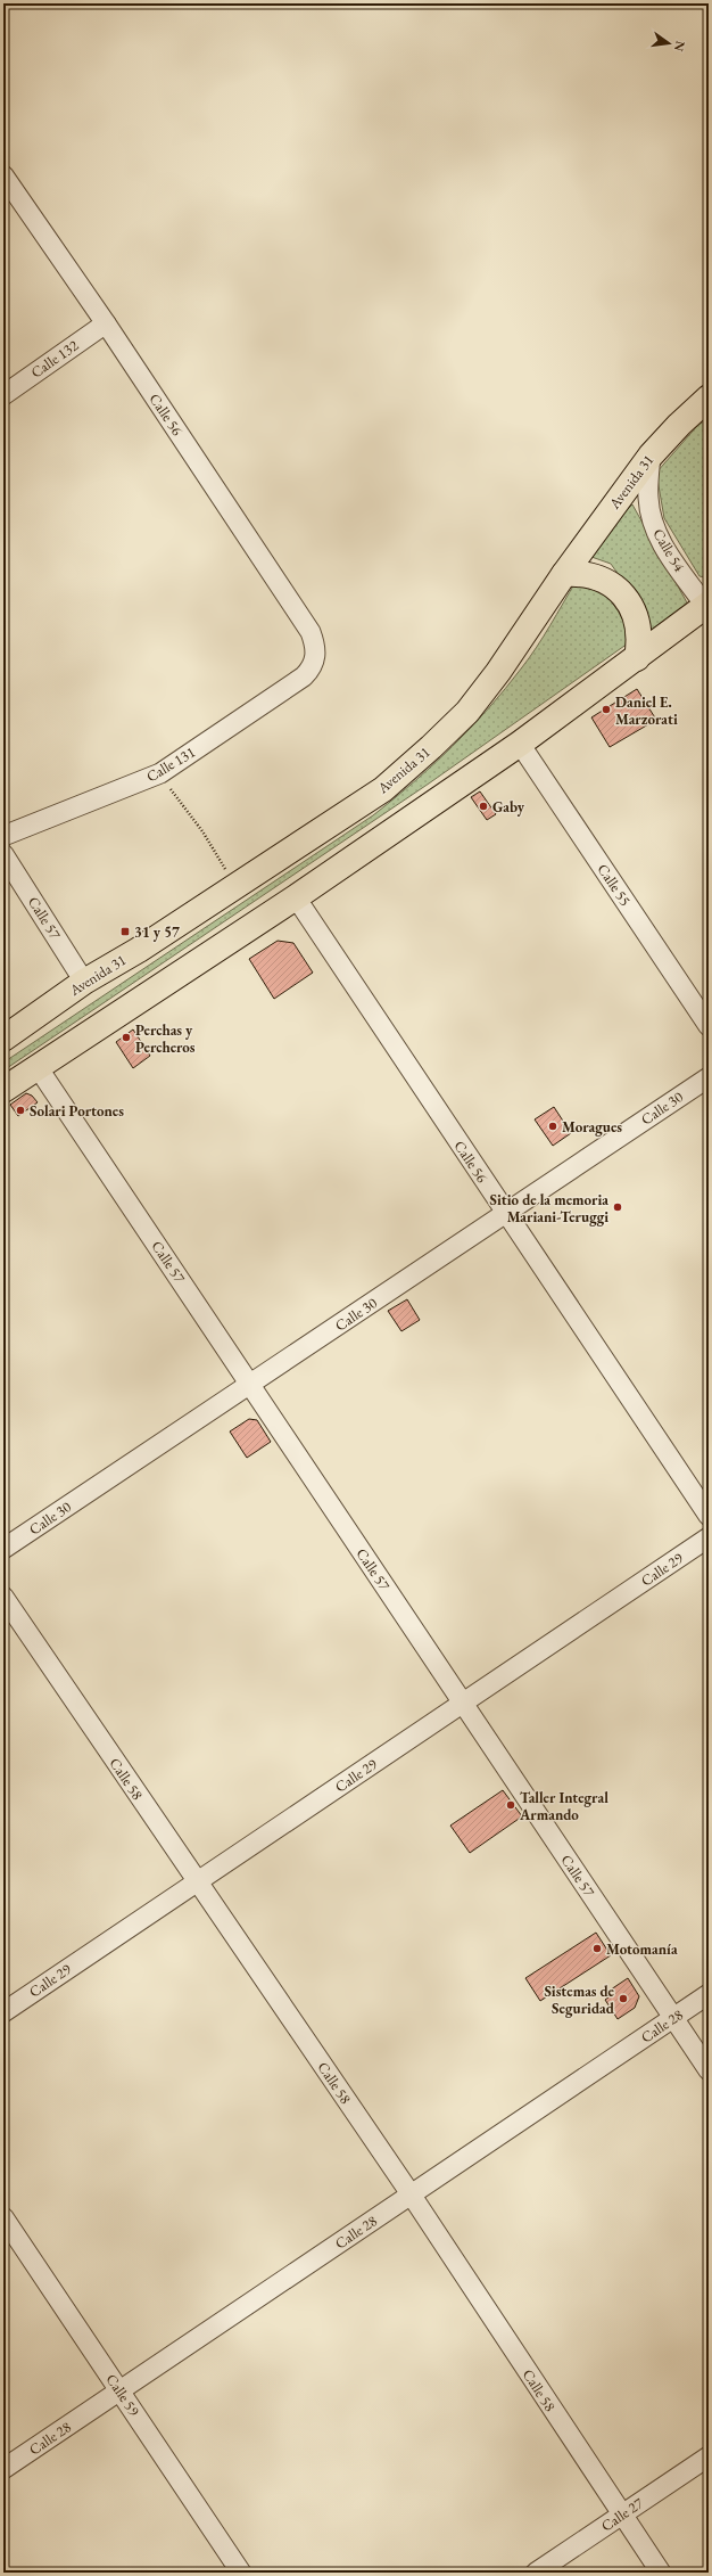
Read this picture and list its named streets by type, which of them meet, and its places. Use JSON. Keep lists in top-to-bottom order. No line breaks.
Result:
{"streets":{"highway":["Avenida 31"],"street":["Calle 132","Calle 56","Calle 54","Calle 131","Calle 55","Calle 57","Calle 30","Calle 29","Calle 58","Calle 28","Calle 59","Calle 27"]},"crossings":[["Calle 132","Calle 56"],["Calle 56","Calle 131"],["Calle 56","Calle 30"],["Avenida 31","Calle 54"],["Avenida 31","Calle 57"],["Calle 57","Calle 30"],["Calle 57","Calle 29"],["Calle 57","Calle 28"],["Calle 29","Calle 58"],["Calle 58","Calle 28"],["Calle 58","Calle 27"],["Calle 28","Calle 59"]],"places":{"other":["Daniel E. Marzorati","Gaby","Perchas y Percheros","Solari Portones","Moragues","Sitio de la memoria Mariani-Teruggi","Taller Integral Armando","Motomanía","Sistemas de Seguridad"],"transit":["31 y 57"]},"north":"right"}
